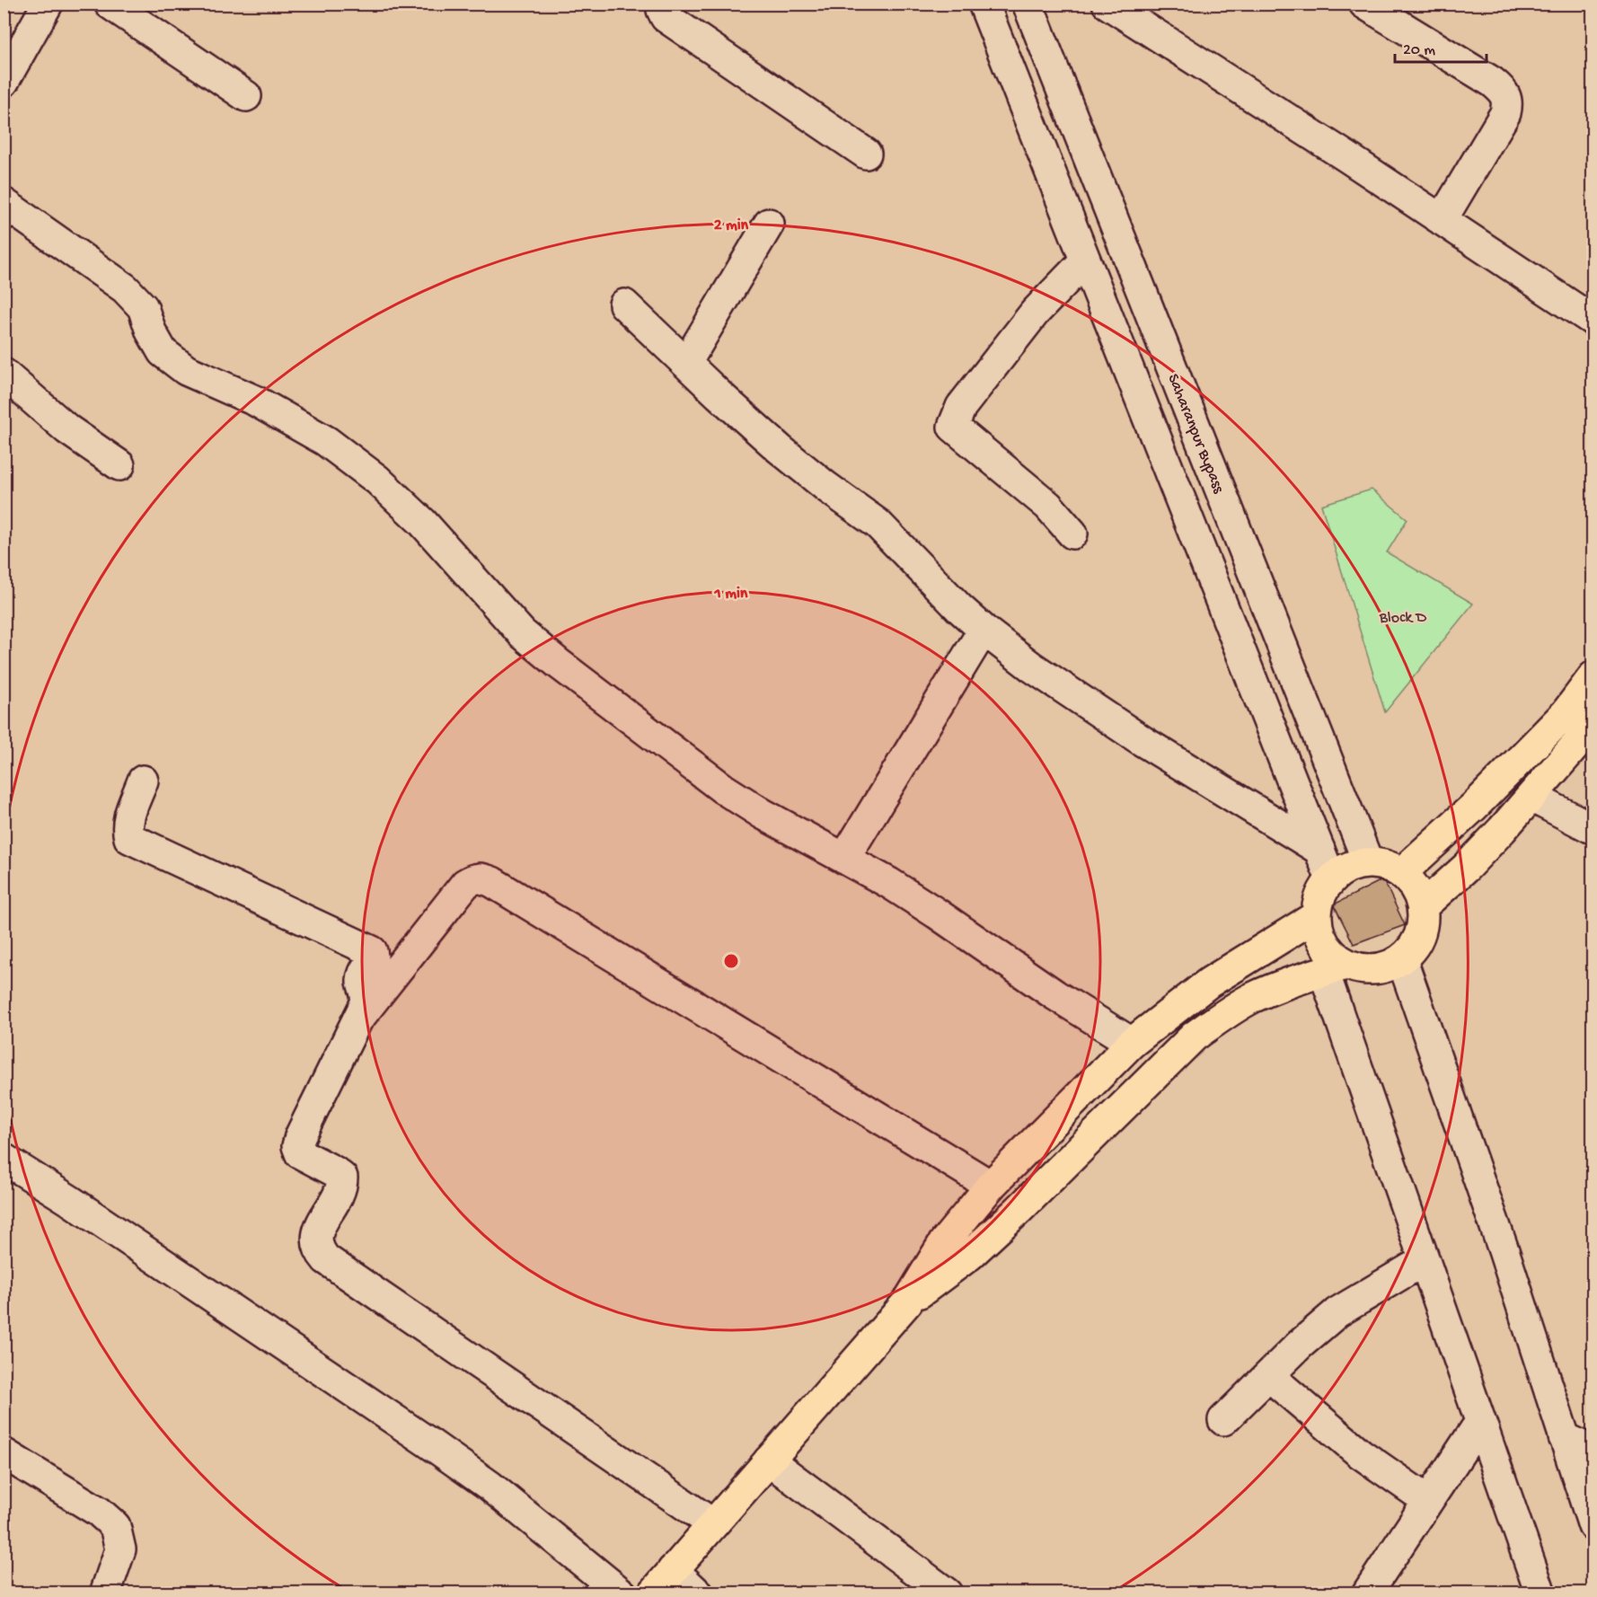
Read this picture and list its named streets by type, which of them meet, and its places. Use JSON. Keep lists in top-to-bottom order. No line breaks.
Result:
{"streets":{"street":["Saharanpur Bypass"]},"parks":["Block D"],"scale_bar":"20 m","rings":["2 min","1 min"]}
